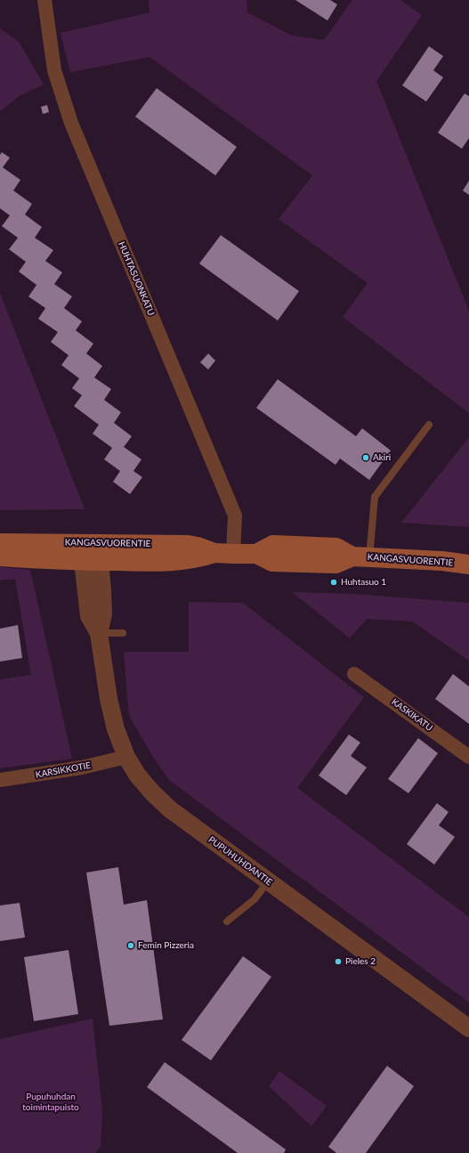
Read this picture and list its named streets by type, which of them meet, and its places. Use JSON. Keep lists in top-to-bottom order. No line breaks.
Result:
{"streets":{"main road":["KANGASVUORENTIE"],"street":["HUHTASUONKATU","KASKIKATU","KARSIKKOTIE","PUPUHUHDANTIE"]},"crossings":[["HUHTASUONKATU","KANGASVUORENTIE"],["KANGASVUORENTIE","PUPUHUHDANTIE"],["KARSIKKOTIE","PUPUHUHDANTIE"]],"parks":["Pupuhuhdan toimintapuisto"],"places":["Akiri","Huhtasuo 1","Femin Pizzeria","Pieles 2"]}
